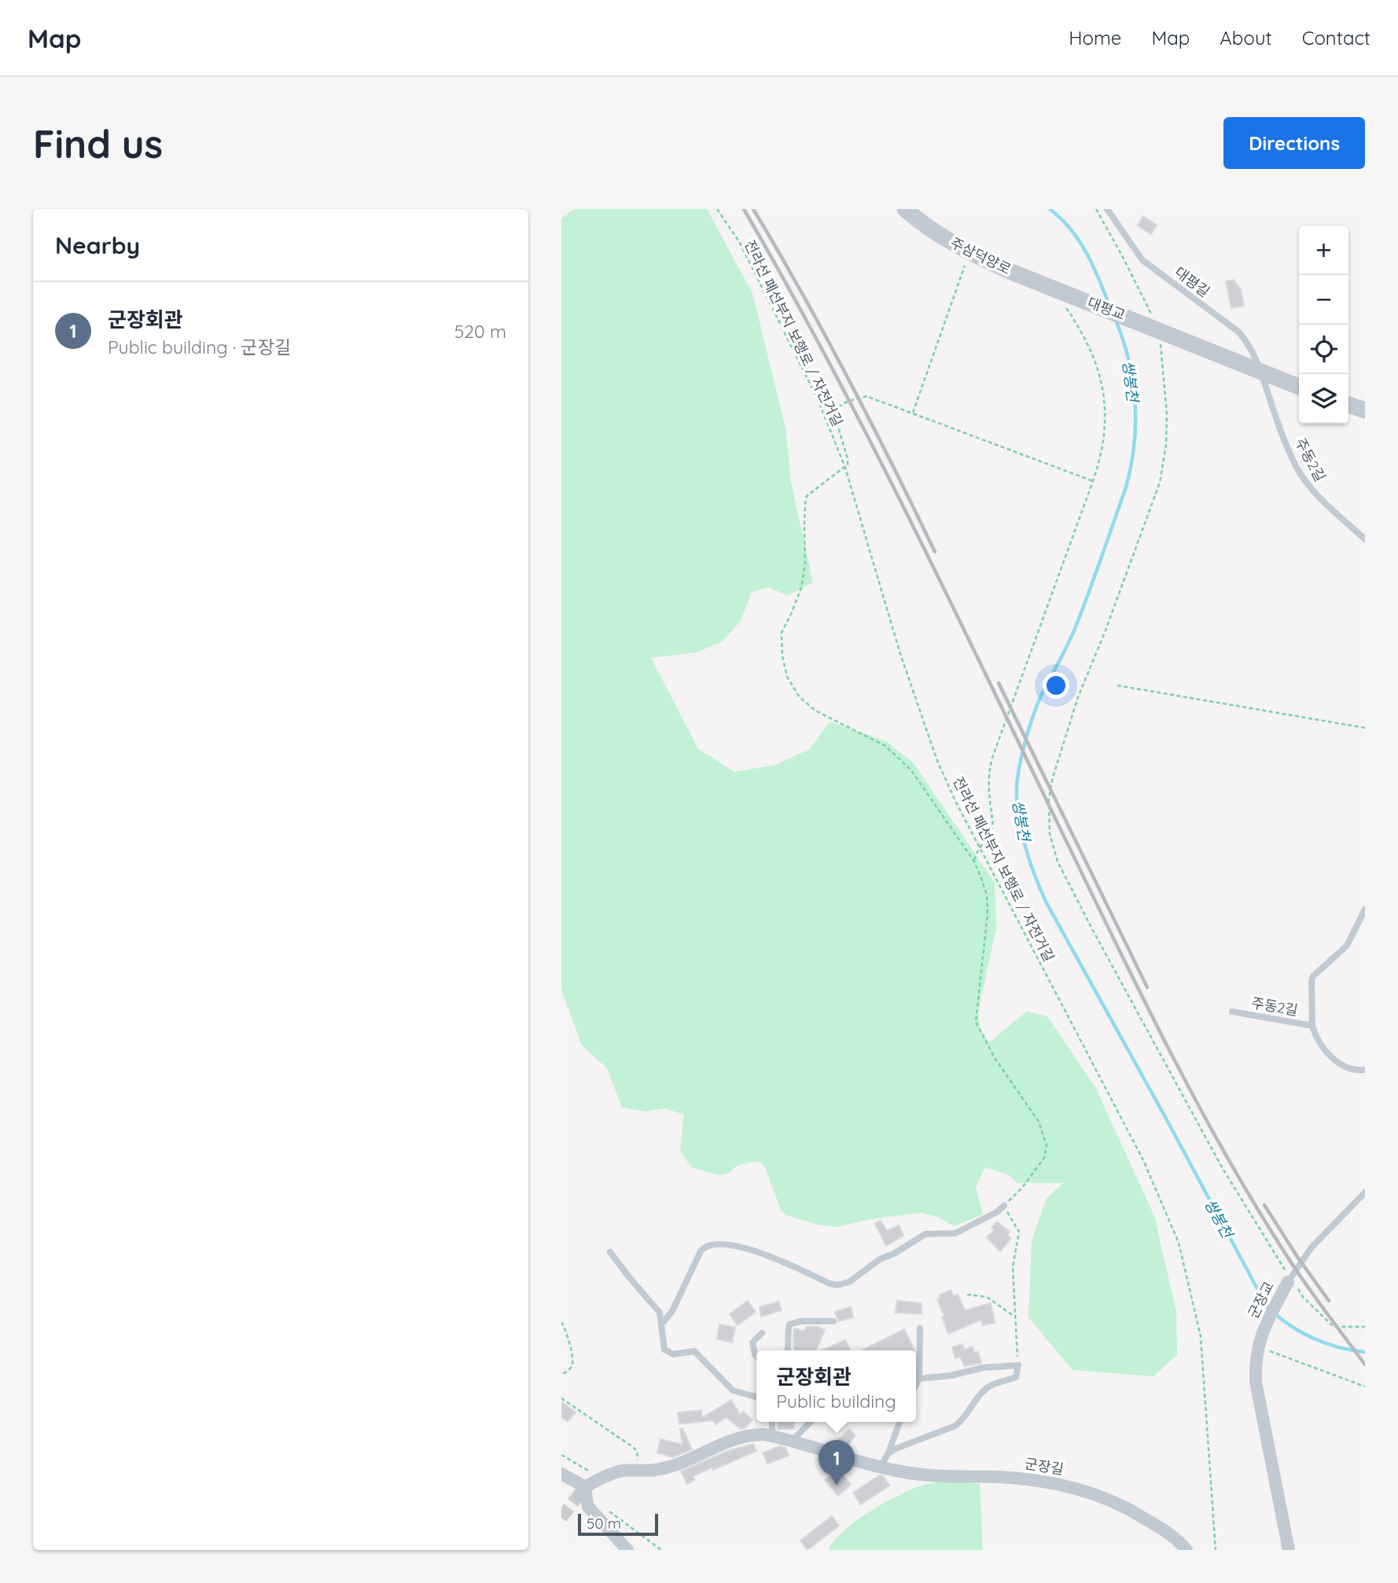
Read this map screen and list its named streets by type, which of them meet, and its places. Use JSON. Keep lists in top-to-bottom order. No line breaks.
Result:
{"streets":{"street":["주삼덕양로","대평교","군장교","군장길"],"lane":["대평길","주동2길"],"path":["전라선 폐선부지 보행로 / 자전거길"]},"crossings":[["주삼덕양로","대평교"],["대평길","주동2길"]],"water":["쌍봉천"],"scale_bar":"50 m","page":{"header":"Map","nav":["Home","Map","About","Contact"],"buttons":"Directions","title":"Find us","heading":"Nearby","map_buttons":["+","−"],"list":[{"mark":"1","name":"군장회관","note":"Public building · 군장길","value":"520 m"}],"popup":["군장회관","Public building"],"pins":"1","scale":"50 m"}}
